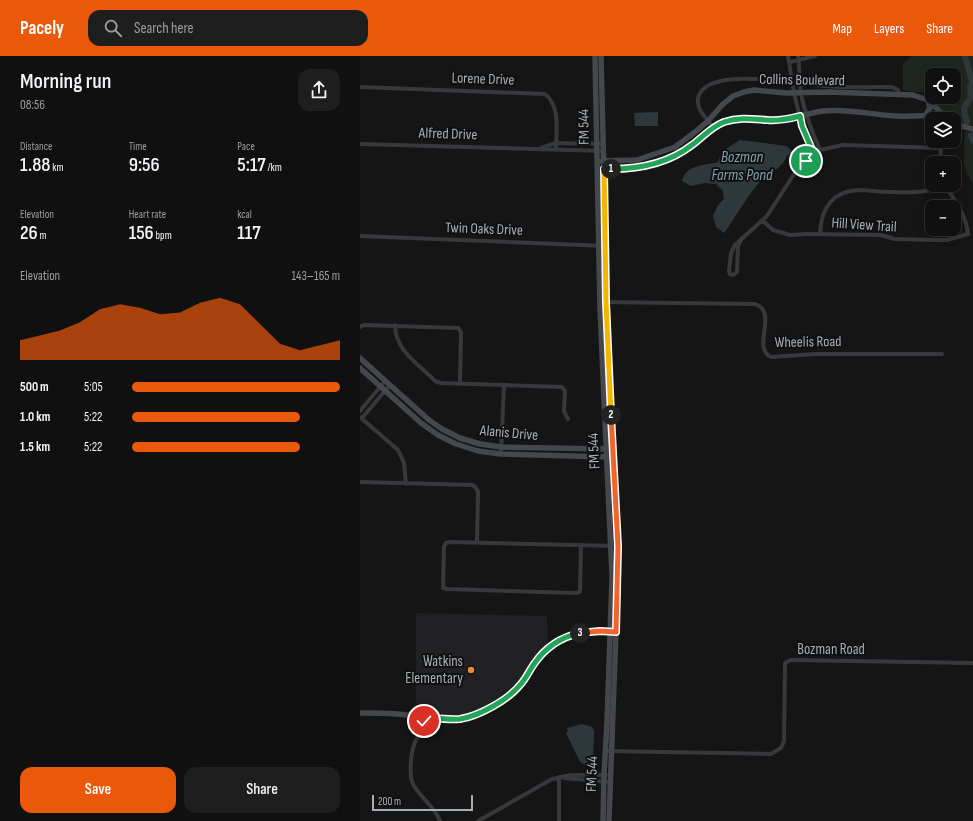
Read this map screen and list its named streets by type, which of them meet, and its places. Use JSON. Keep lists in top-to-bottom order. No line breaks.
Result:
{"streets":{"main road":["Collins Boulevard","FM 544","Alanis Drive"],"street":["Lorene Drive","Alfred Drive","Hill View Trail","Twin Oaks Drive","Wheelis Road","Bozman Road"]},"crossings":[["Lorene Drive","Alfred Drive"],["Collins Boulevard","FM 544"],["FM 544","Alfred Drive"],["FM 544","Twin Oaks Drive"],["FM 544","Wheelis Road"],["FM 544","Alanis Drive"],["FM 544","Bozman Road"]],"water":["Bozman Farms Pond"],"places":["Watkins Elementary"],"scale_bar":"200 m","page":{"header":"Pacely","search":"Search here","nav":["Map","Layers","Share"],"heading":["Morning run","08:56"],"map_buttons":["+","−"],"stats":[["Distance","1.88 km"],["Time","9:56"],["Pace","5:17 /km"],["Elevation","26 m"],["Heart rate","156 bpm"],["kcal","117"]],"pins":["1","2","3"],"chart":["Elevation","143–165 m"],"list":[{"name":"500 m","note":"5:05"},{"name":"1.0 km","note":"5:22"},{"name":"1.5 km","note":"5:22"}],"buttons":["Save","Share"],"scale":"200 m"}}
